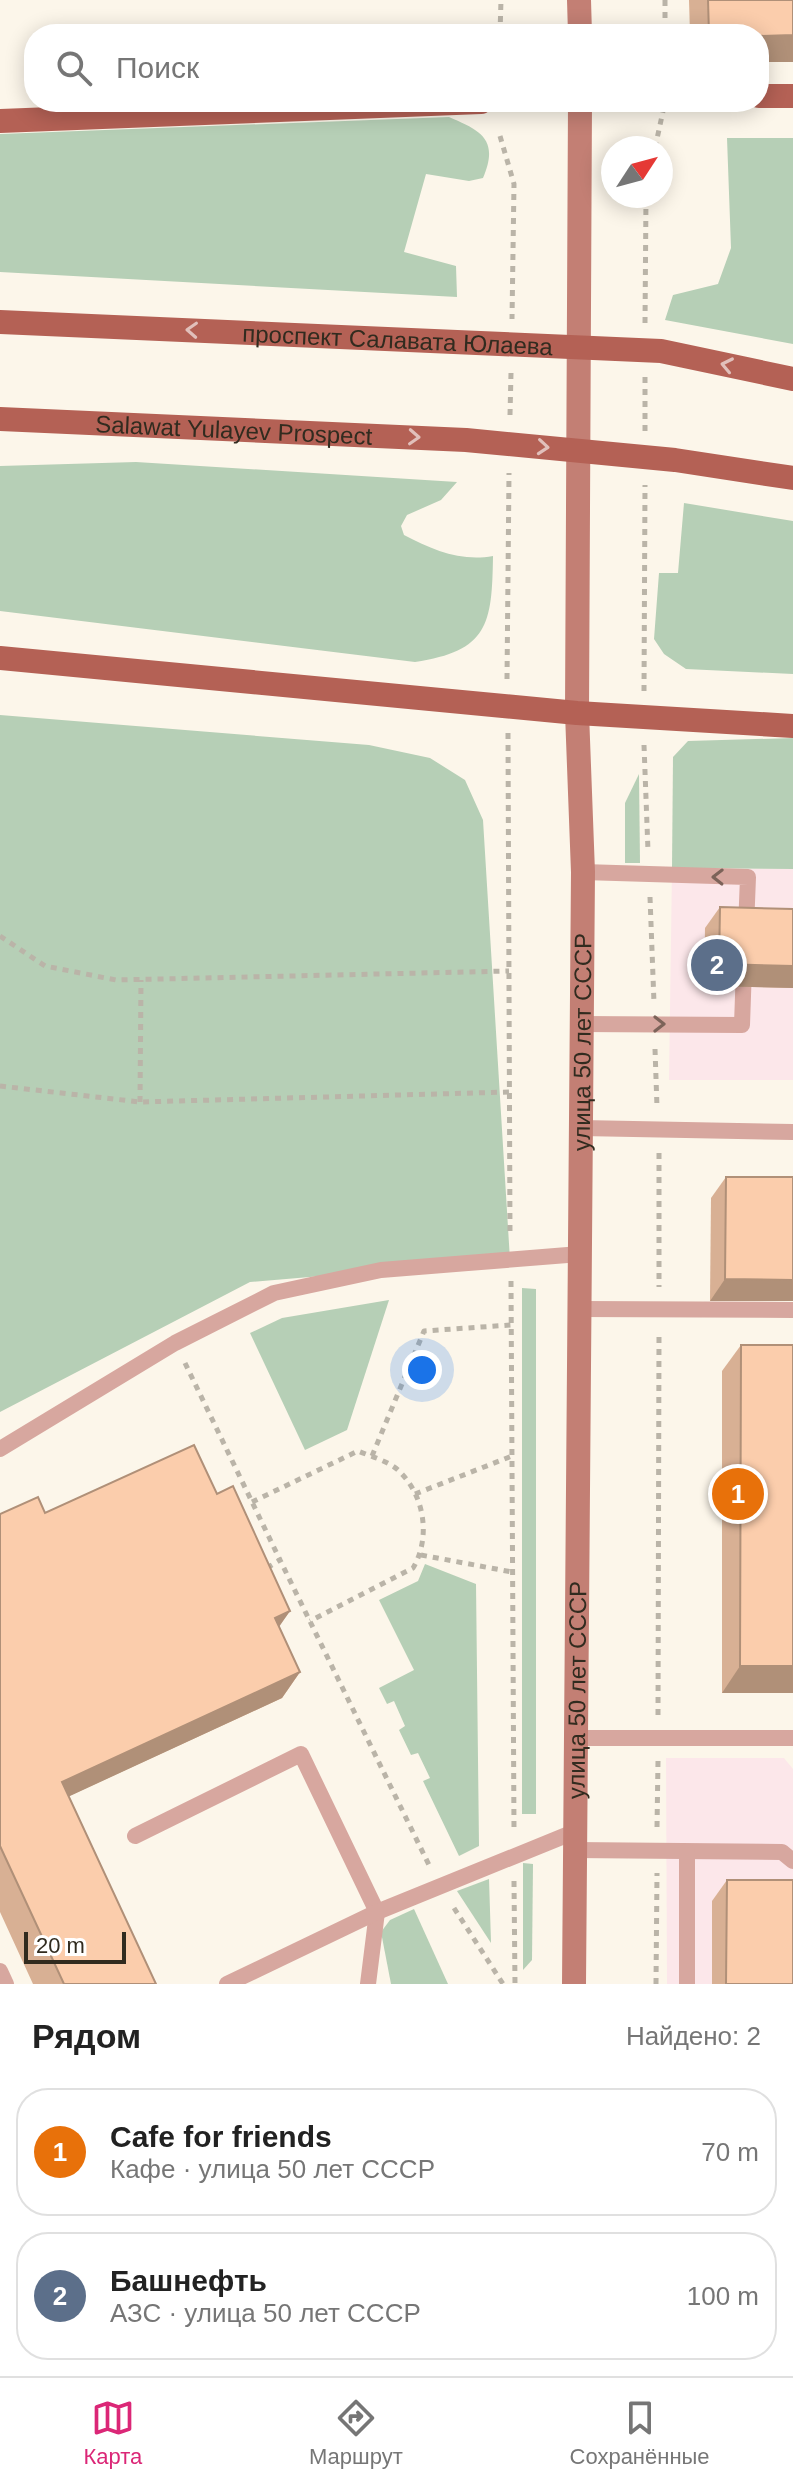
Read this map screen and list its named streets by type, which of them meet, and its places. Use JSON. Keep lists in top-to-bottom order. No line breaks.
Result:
{"streets":{"main road":["проспект Салавата Юлаева","улица 50 лет СССР"]},"scale_bar":"20 m","north":"top right","page":{"search":"Поиск","pins":["2","1"],"scale":"20 m","heading":["Рядом","Найдено: 2"],"list":[{"mark":"1","name":"Cafe for friends","note":"Кафе · улица 50 лет СССР","value":"70 m"},{"mark":"2","name":"Башнефть","note":"АЗС · улица 50 лет СССР","value":"100 m"}],"nav":["Карта","Маршрут","Сохранённые"]}}
